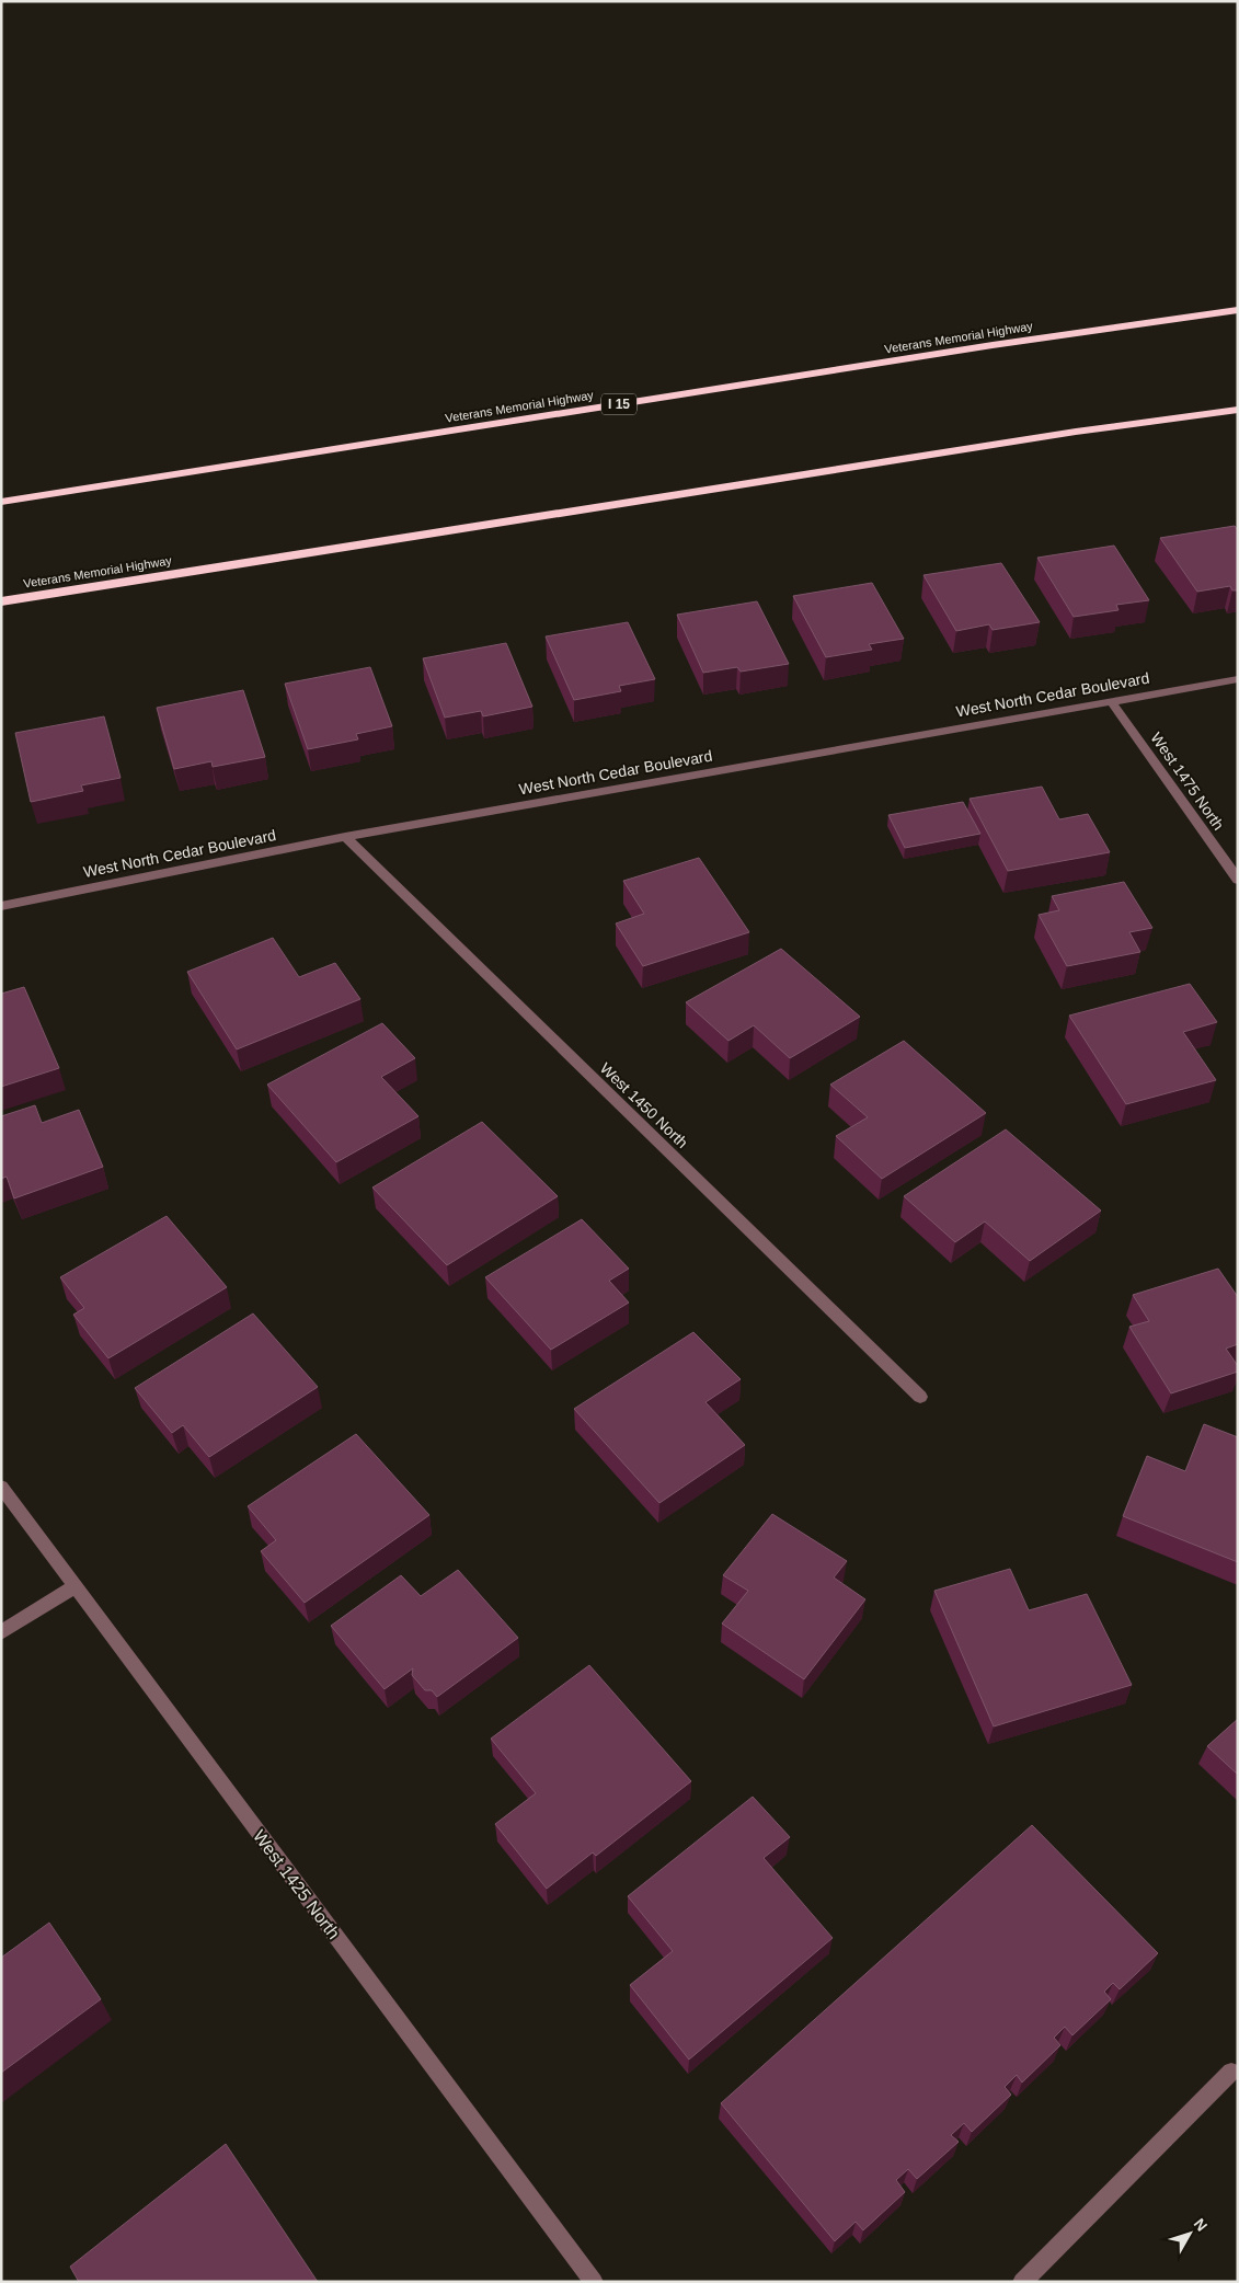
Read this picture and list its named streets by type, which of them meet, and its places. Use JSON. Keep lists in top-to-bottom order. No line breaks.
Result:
{"streets":{"highway":["Veterans Memorial Highway","I 15"],"street":["West North Cedar Boulevard","West 1475 North","West 1450 North","West 1425 North"]},"crossings":[["West North Cedar Boulevard","West 1475 North"],["West North Cedar Boulevard","West 1450 North"]],"north":"top right"}
